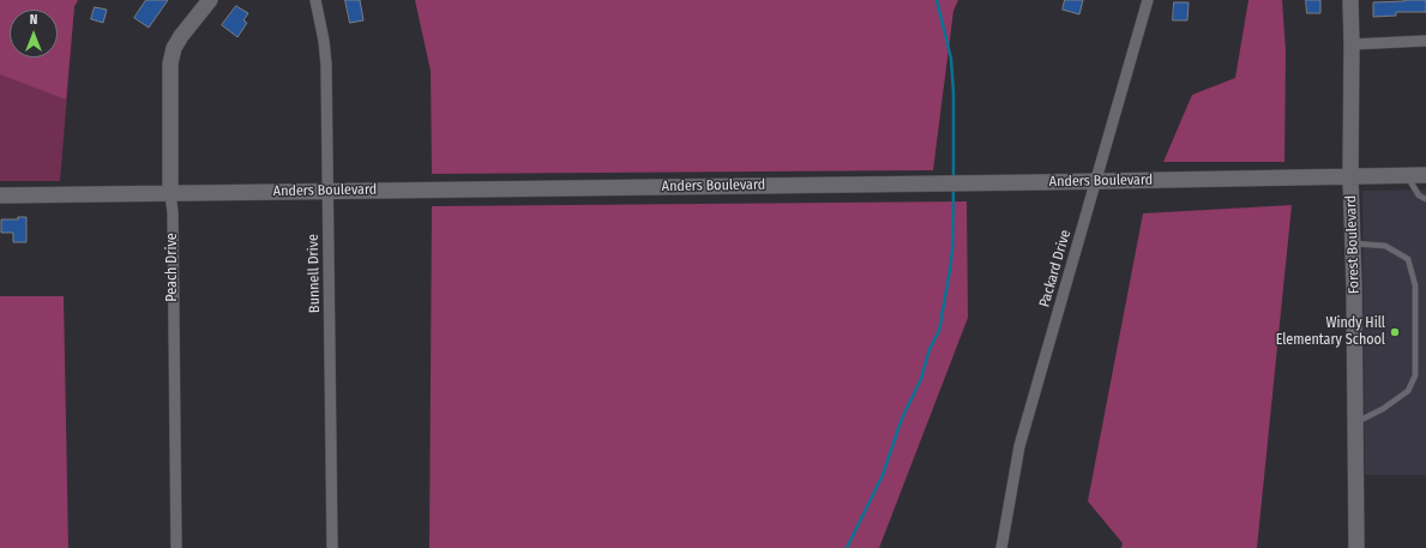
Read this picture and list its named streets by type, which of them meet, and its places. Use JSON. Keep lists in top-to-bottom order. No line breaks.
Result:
{"streets":{"street":["Anders Boulevard","Forest Boulevard","Peach Drive","Packard Drive","Bunnell Drive"]},"crossings":[["Anders Boulevard","Forest Boulevard"],["Anders Boulevard","Peach Drive"],["Anders Boulevard","Packard Drive"],["Anders Boulevard","Bunnell Drive"]],"places":["Windy Hill Elementary School"],"north":"top"}
